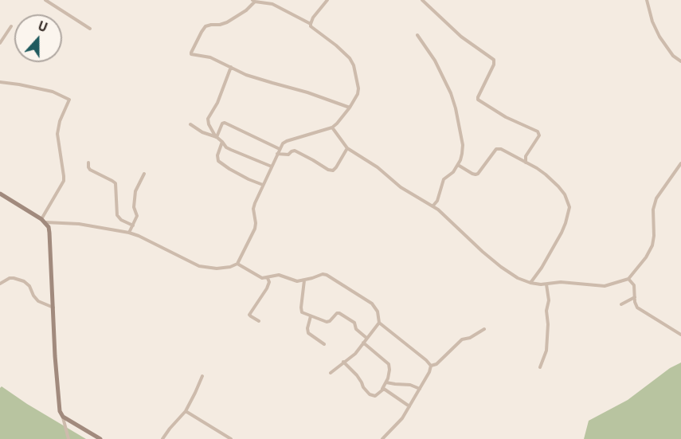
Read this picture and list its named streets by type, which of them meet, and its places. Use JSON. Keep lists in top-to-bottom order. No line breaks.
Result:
{"north":"top"}
